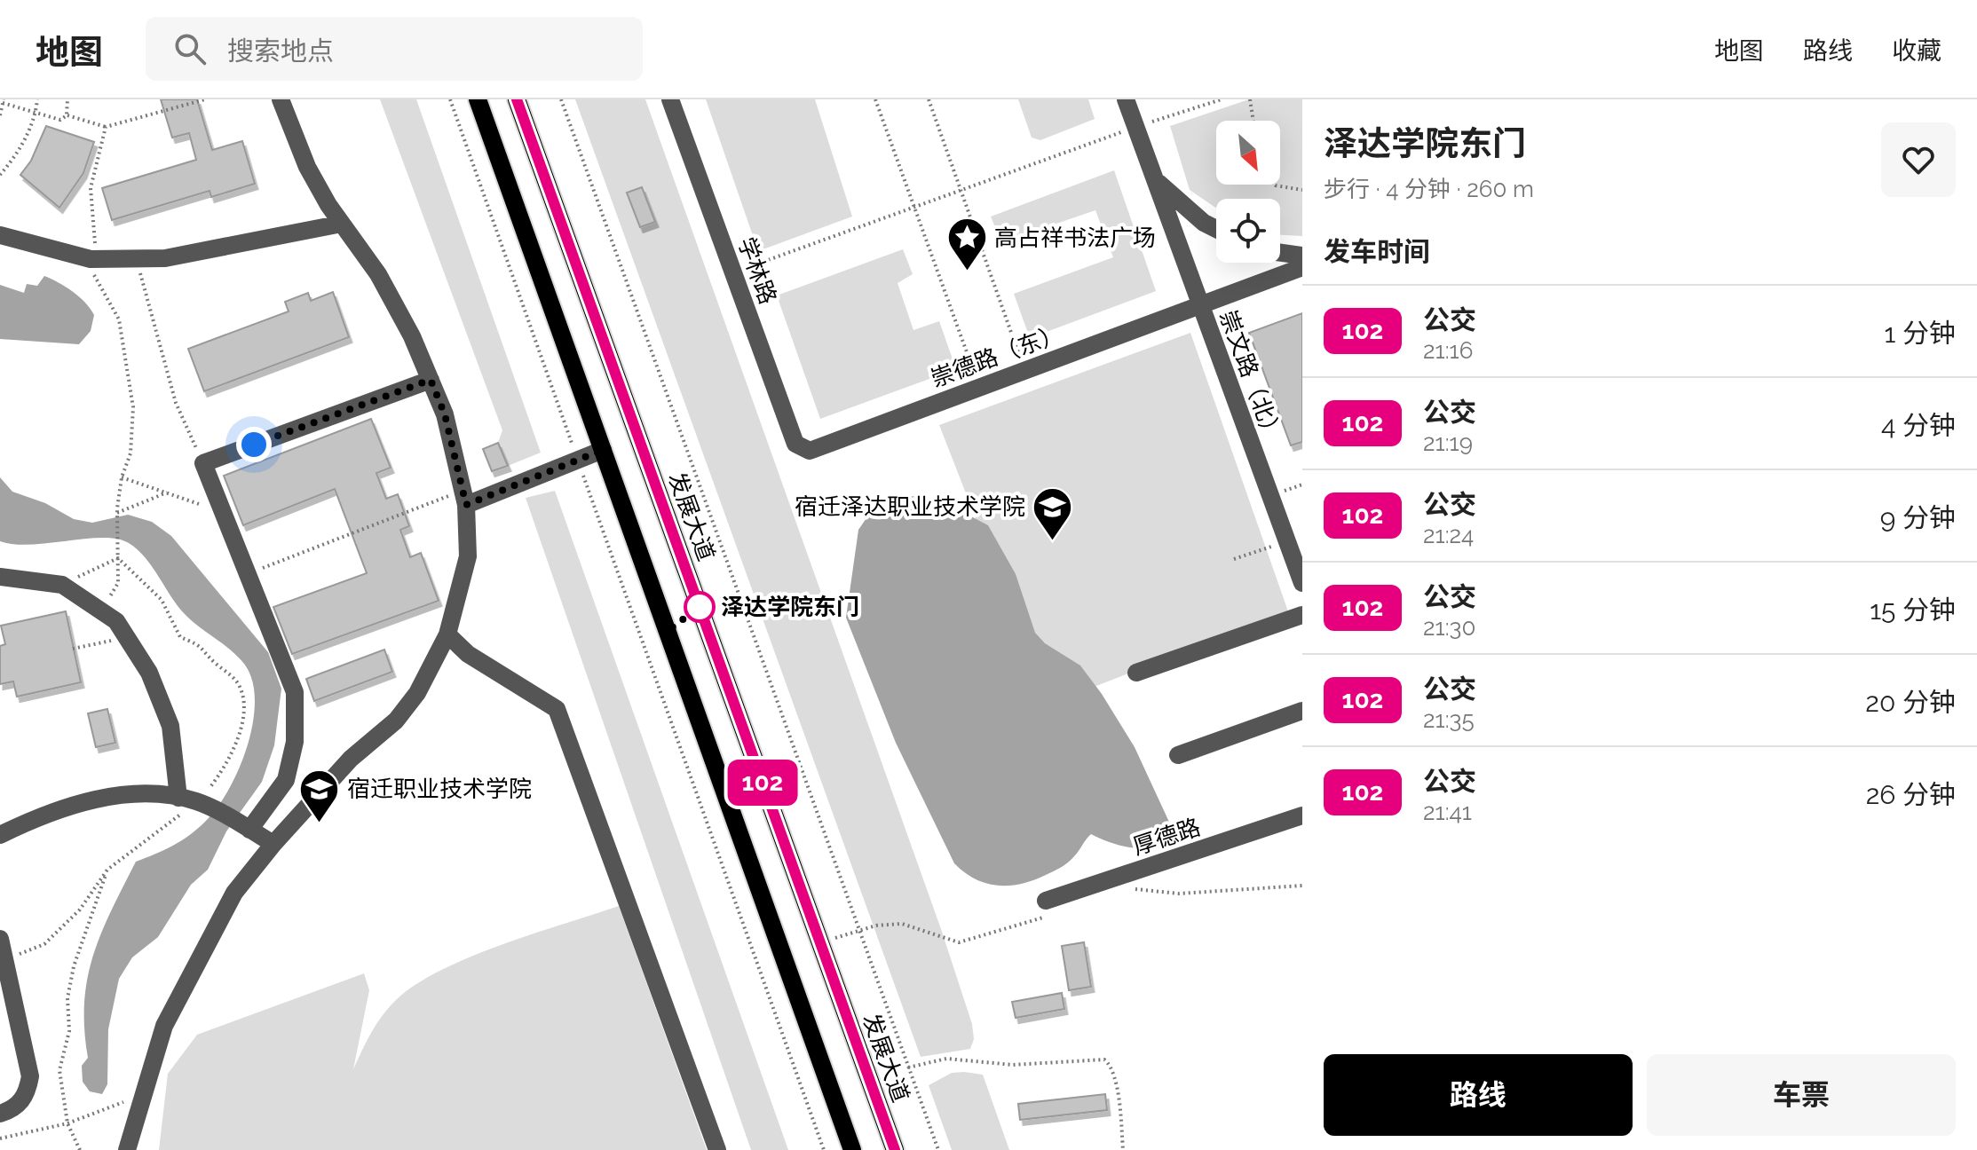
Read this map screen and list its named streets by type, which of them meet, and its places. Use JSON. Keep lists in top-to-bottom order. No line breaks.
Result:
{"streets":{"main road":["发展大道"],"lane":["学林路","崇德路（东）","崇文路（北）","厚德路"]},"crossings":[["学林路","崇德路（东）"],["崇德路（东）","崇文路（北）"]],"places":{"place":["高占祥书法广场"],"school or university":["宿迁泽达职业技术学院","宿迁职业技术学院"],"other":["泽达学院东门"]},"lines":["bus line 102"],"north":"bottom right","page":{"header":"地图","search":"搜索地点","nav":["地图","路线","收藏"],"on_map":"102","heading":[["泽达学院东门","步行 · 4 分钟 · 260 m"],"发车时间"],"list":[{"mark":"102","name":"公交","note":"21:16","value":"1 分钟"},{"mark":"102","name":"公交","note":"21:19","value":"4 分钟"},{"mark":"102","name":"公交","note":"21:24","value":"9 分钟"},{"mark":"102","name":"公交","note":"21:30","value":"15 分钟"},{"mark":"102","name":"公交","note":"21:35","value":"20 分钟"},{"mark":"102","name":"公交","note":"21:41","value":"26 分钟"}],"buttons":["路线","车票"]}}
